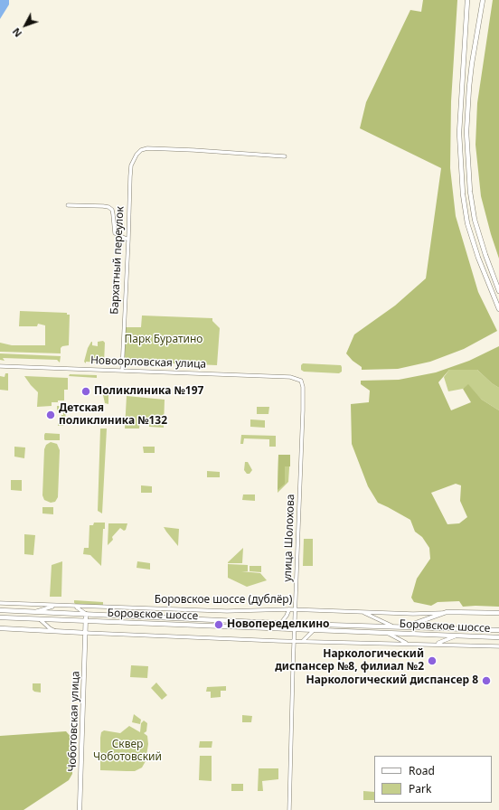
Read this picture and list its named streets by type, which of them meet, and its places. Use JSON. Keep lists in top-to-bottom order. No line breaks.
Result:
{"streets":{"main road":["Боровское шоссе","Чоботовская улица"],"street":["Бархатный переулок","Новоорловская улица","улица Шолохова","Боровское шоссе (дублёр)"]},"crossings":[["Бархатный переулок","Новоорловская улица"],["Новоорловская улица","улица Шолохова"],["улица Шолохова","Боровское шоссе (дублёр)"],["улица Шолохова","Боровское шоссе"],["Боровское шоссе","Чоботовская улица"]],"parks":["Парк Буратино","Сквер Чоботовский"],"places":["Поликлиника №197","Детская поликлиника №132","Новопеределкино","Наркологический диспансер №8, филиал №2","Наркологический диспансер 8"],"legend":["Road","Park"],"north":"bottom left"}
